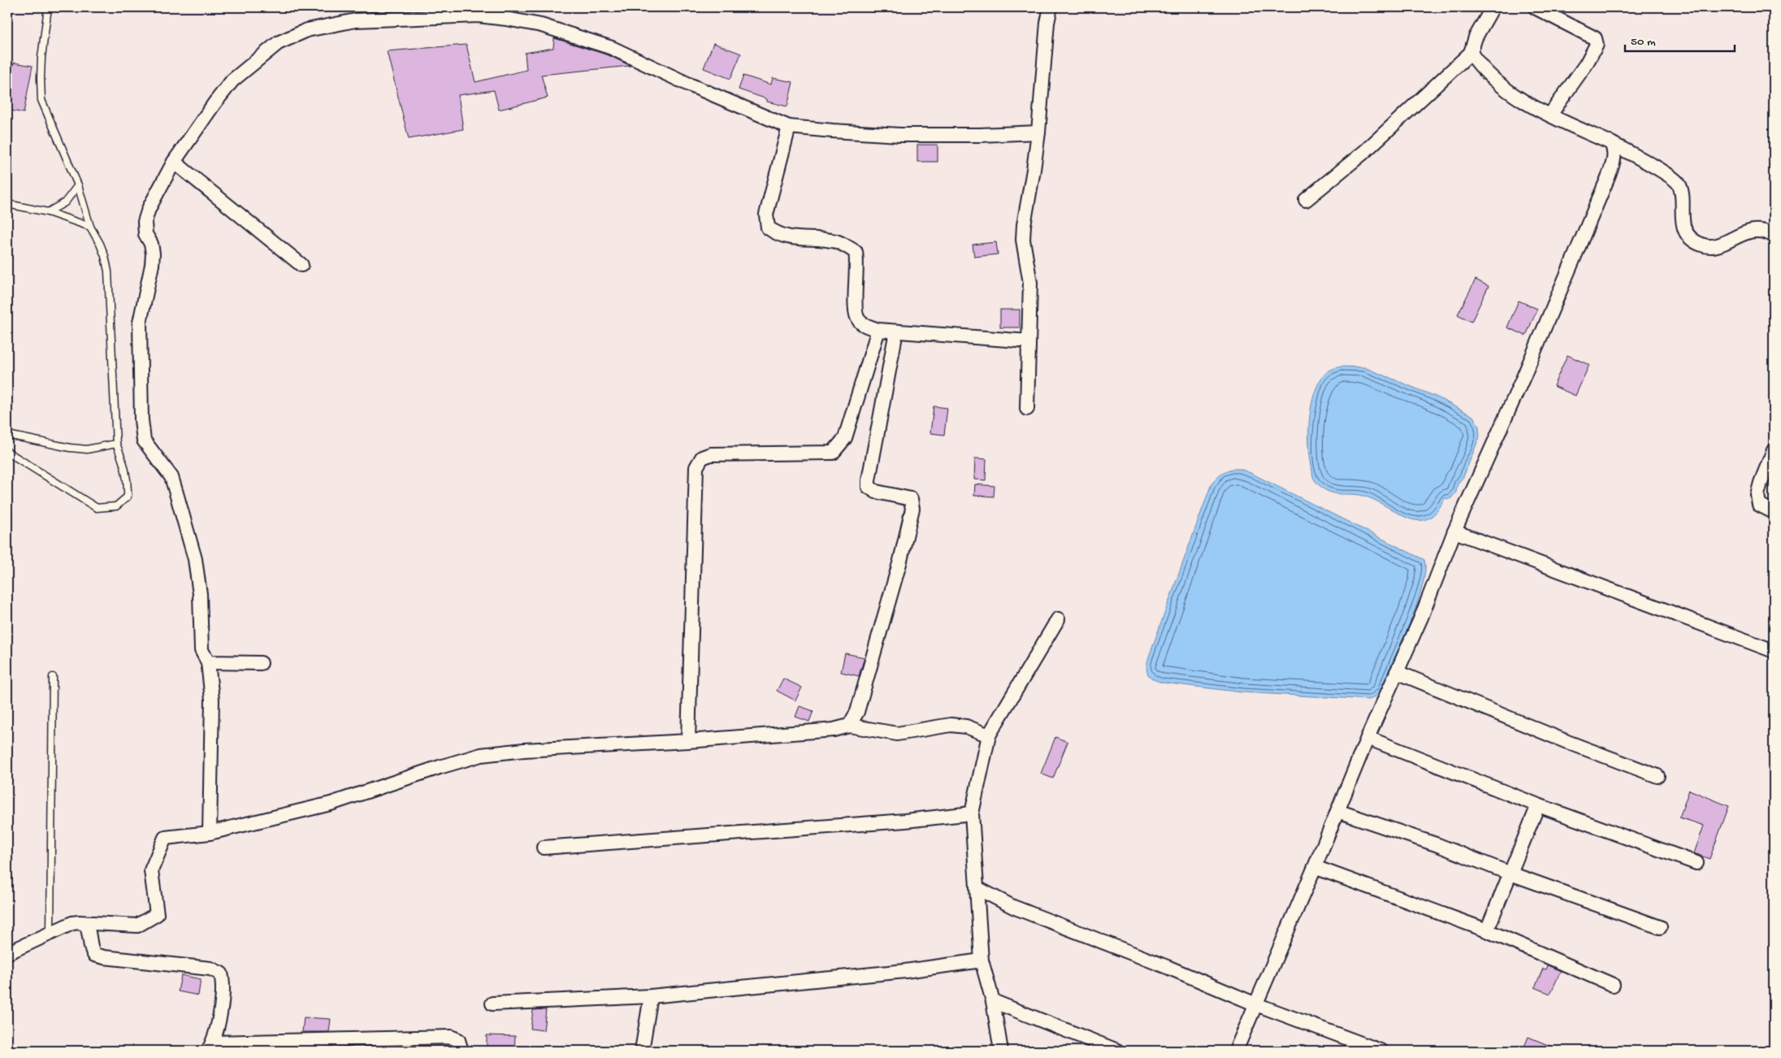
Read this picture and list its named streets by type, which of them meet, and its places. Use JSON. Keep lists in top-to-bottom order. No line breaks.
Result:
{"scale_bar":"50 m"}
